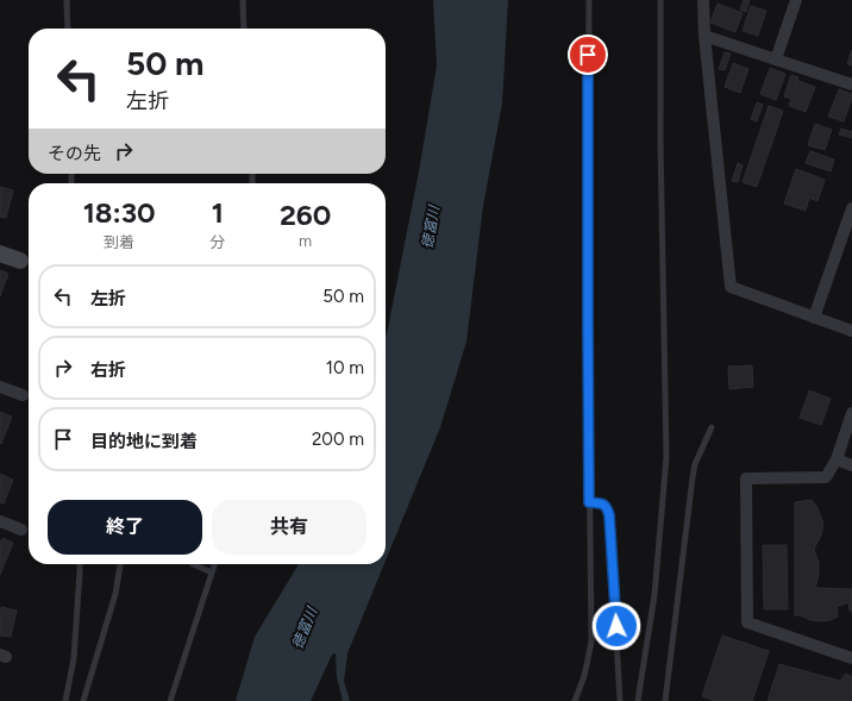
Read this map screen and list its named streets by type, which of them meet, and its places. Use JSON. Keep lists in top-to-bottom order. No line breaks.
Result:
{"water":["徳富川"],"page":{"turn":["50 m","左折"],"then":"その先","eta":["18:30","到着","1","分","260","m"],"list":[{"name":"左折","value":"50 m"},{"name":"右折","value":"10 m"},{"name":"目的地に到着","value":"200 m"}],"buttons":["終了","共有"]}}
